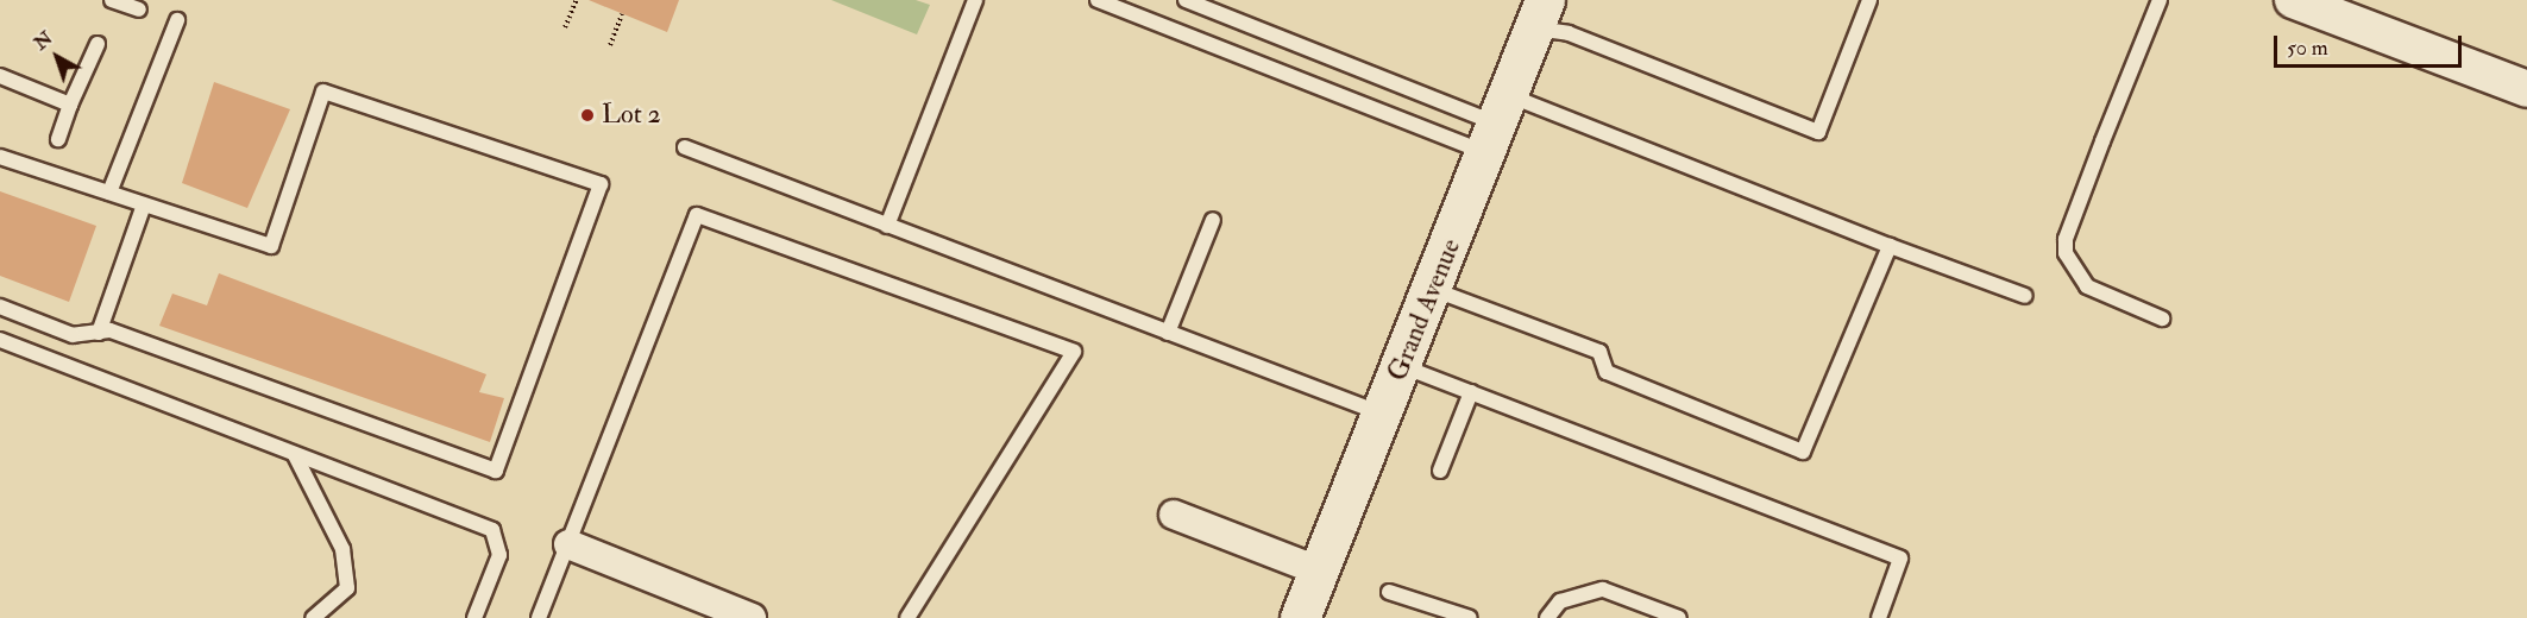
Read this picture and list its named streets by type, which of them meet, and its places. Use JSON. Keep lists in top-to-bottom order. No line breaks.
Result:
{"streets":{"main road":["Grand Avenue"]},"places":["Lot 2"],"scale_bar":"50 m","north":"top left"}
